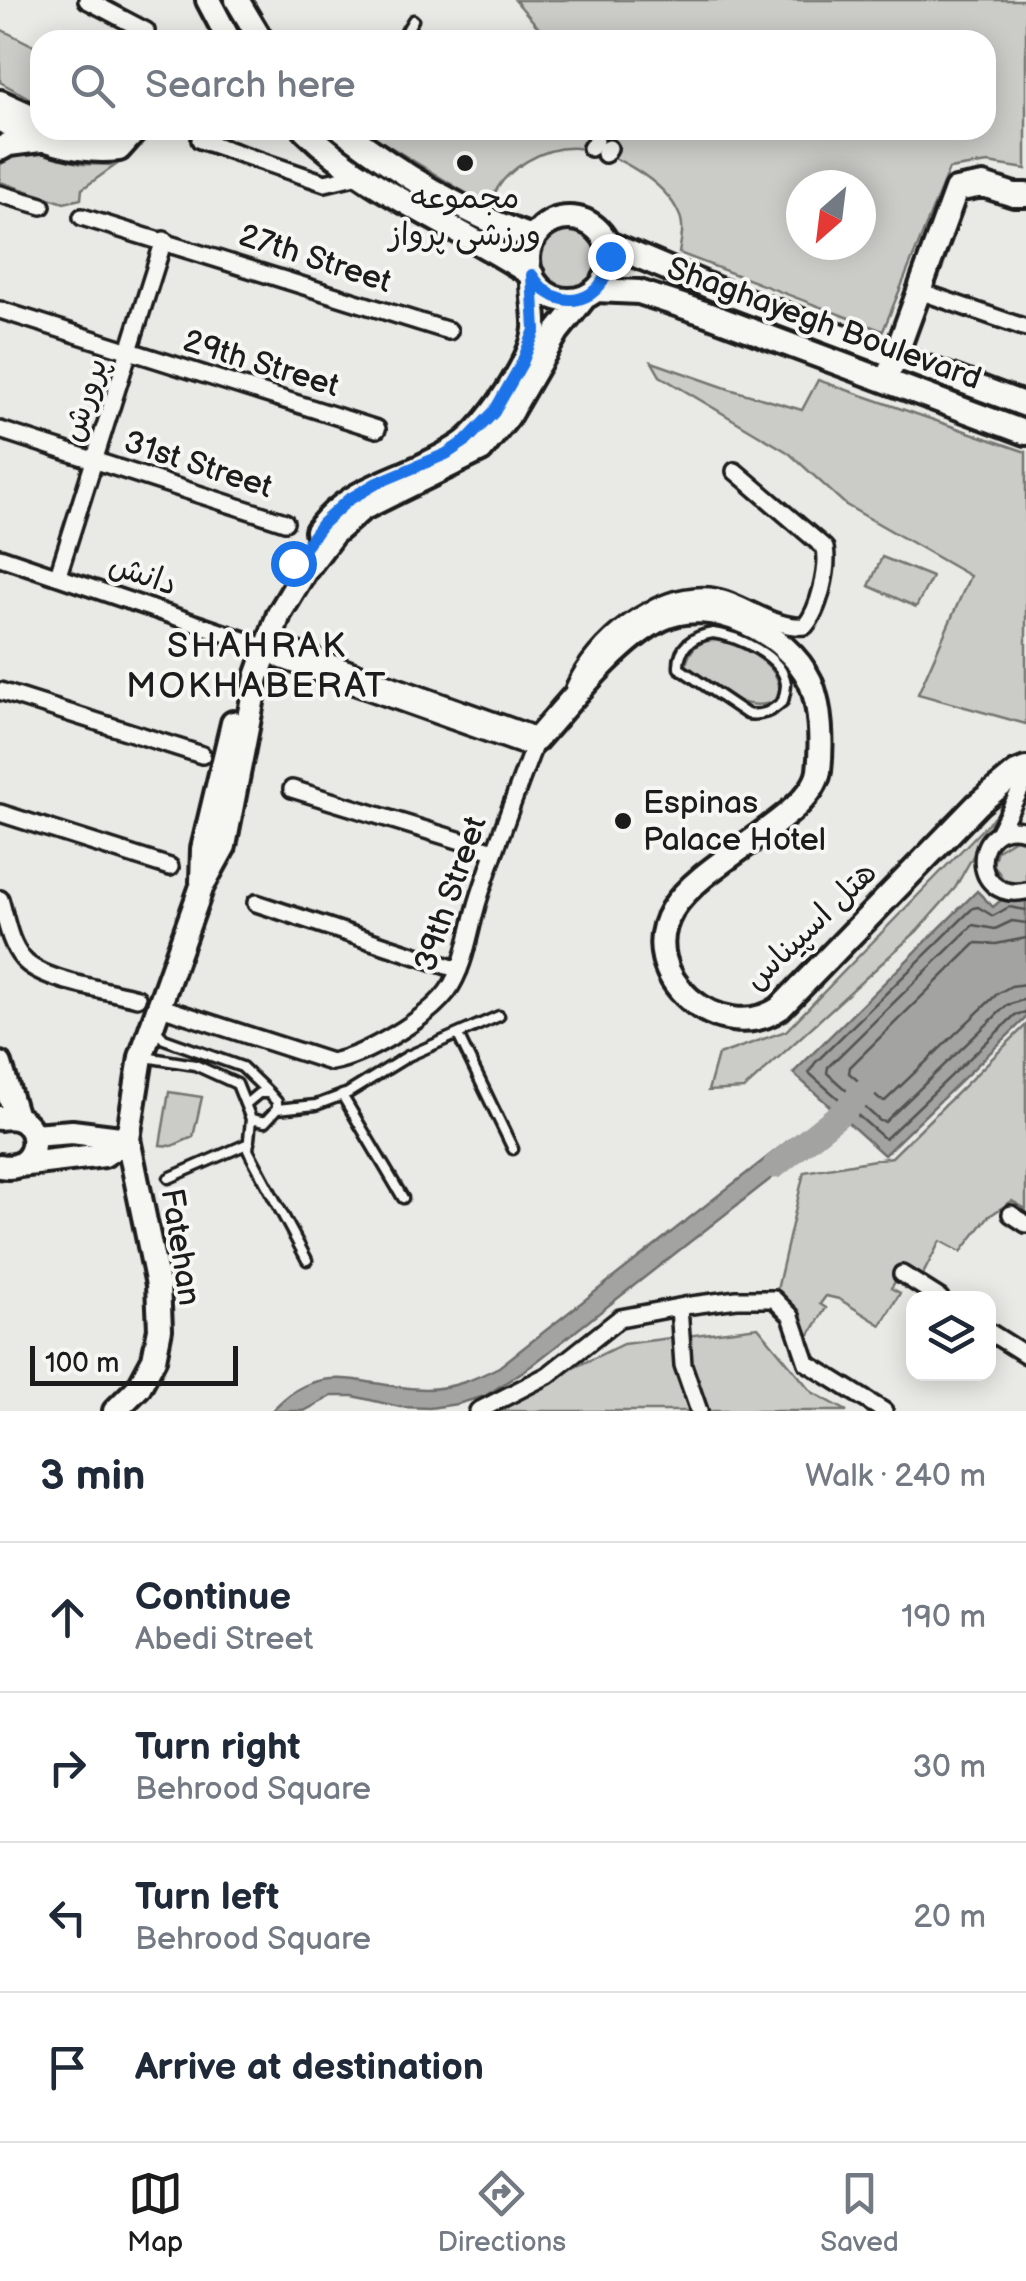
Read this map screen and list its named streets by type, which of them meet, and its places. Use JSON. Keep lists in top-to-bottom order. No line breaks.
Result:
{"streets":{"street":["27th Street","Shaghayegh Boulevard","29th Street","پرورش","31st Street","دانش","39th Street","هتل اسپیناس","Fatehan"]},"crossings":[["27th Street","پرورش"],["29th Street","پرورش"],["پرورش","31st Street"],["پرورش","دانش"],["دانش","39th Street"],["دانش","هتل اسپیناس"],["39th Street","هتل اسپیناس"]],"districts":["SHAHRAK MOKHABERAT"],"places":["مجموعه ورزشی پرواز","Espinas Palace Hotel"],"scale_bar":"100 m","north":"bottom left","page":{"search":"Search here","scale":"100 m","heading":["3 min","Walk · 240 m"],"list":[["Continue","Abedi Street","190 m"],["Turn right","Behrood Square","30 m"],["Turn left","Behrood Square","20 m"],"Arrive at destination"],"nav":["Map","Directions","Saved"]}}
